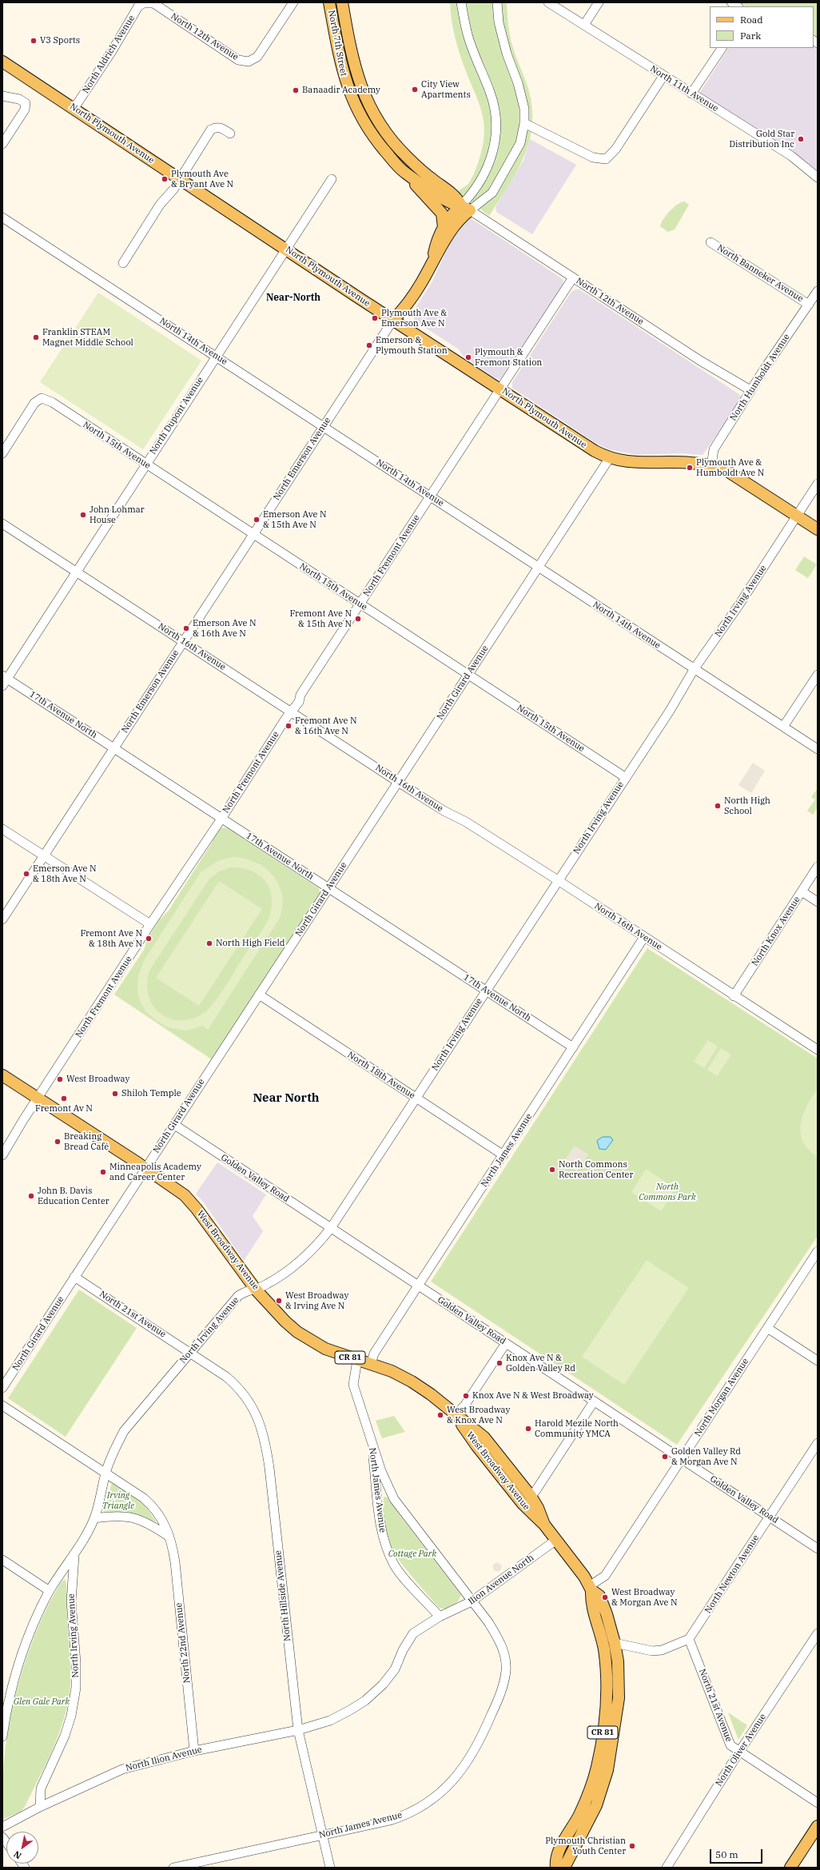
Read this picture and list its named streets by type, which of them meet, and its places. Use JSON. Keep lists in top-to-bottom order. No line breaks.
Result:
{"streets":{"main road":["North 7th Street","North Plymouth Avenue","West Broadway Avenue","CR 81"],"street":["North 12th Avenue","North Aldrich Avenue","North 11th Avenue","North Banneker Avenue","North 14th Avenue","North Humboldt Avenue","North Dupont Avenue","North 15th Avenue","North Emerson Avenue","North Fremont Avenue","North Irving Avenue","North 16th Avenue","North Girard Avenue","17th Avenue North","North Knox Avenue","North 18th Avenue","North James Avenue","Golden Valley Road","North 21st Avenue","North Morgan Avenue","North Newton Avenue","Ilion Avenue North","North Hillside Avenue","North 22nd Avenue","North Oliver Avenue","North Ilion Avenue"]},"crossings":[["North 12th Avenue","North 7th Street"],["North 12th Avenue","North Aldrich Avenue"],["North 12th Avenue","North Humboldt Avenue"],["North 12th Avenue","North Fremont Avenue"],["North Aldrich Avenue","North Plymouth Avenue"],["North Plymouth Avenue","North Humboldt Avenue"],["North Plymouth Avenue","North Dupont Avenue"],["North Plymouth Avenue","North Emerson Avenue"],["North Plymouth Avenue","North Fremont Avenue"],["North Plymouth Avenue","North Irving Avenue"],["North Plymouth Avenue","North Girard Avenue"],["North Banneker Avenue","North Humboldt Avenue"],["North 14th Avenue","North Dupont Avenue"],["North 14th Avenue","North Emerson Avenue"],["North 14th Avenue","North Fremont Avenue"],["North 14th Avenue","North Irving Avenue"],["North 14th Avenue","North Girard Avenue"],["North Dupont Avenue","North 15th Avenue"],["North Dupont Avenue","North 16th Avenue"],["North Dupont Avenue","17th Avenue North"],["North 15th Avenue","North Emerson Avenue"],["North 15th Avenue","North Fremont Avenue"],["North 15th Avenue","North Irving Avenue"],["North 15th Avenue","North Girard Avenue"],["North Emerson Avenue","North 16th Avenue"],["North Emerson Avenue","17th Avenue North"],["North Fremont Avenue","North 16th Avenue"],["North Fremont Avenue","17th Avenue North"],["North Fremont Avenue","West Broadway Avenue"],["North Irving Avenue","North 16th Avenue"],["North Irving Avenue","17th Avenue North"],["North Irving Avenue","North 18th Avenue"],["North Irving Avenue","Golden Valley Road"],["North Irving Avenue","West Broadway Avenue"],["North Irving Avenue","North 21st Avenue"],["North Irving Avenue","North Hillside Avenue"],["North Irving Avenue","North 22nd Avenue"],["North Irving Avenue","North Ilion Avenue"],["North 16th Avenue","North Girard Avenue"],["North 16th Avenue","North Knox Avenue"],["North 16th Avenue","North James Avenue"],["North Girard Avenue","17th Avenue North"],["North Girard Avenue","North 18th Avenue"],["North Girard Avenue","Golden Valley Road"],["North Girard Avenue","West Broadway Avenue"],["North Girard Avenue","North 21st Avenue"],["17th Avenue North","North James Avenue"],["North 18th Avenue","North James Avenue"],["North James Avenue","Golden Valley Road"],["North James Avenue","West Broadway Avenue"],["North James Avenue","Ilion Avenue North"],["North James Avenue","North Hillside Avenue"],["Golden Valley Road","North Morgan Avenue"],["Golden Valley Road","North Newton Avenue"],["West Broadway Avenue","CR 81"],["West Broadway Avenue","North Morgan Avenue"],["West Broadway Avenue","Ilion Avenue North"],["North 21st Avenue","North Newton Avenue"],["North 21st Avenue","North Hillside Avenue"],["North 21st Avenue","North Oliver Avenue"],["CR 81","North Morgan Avenue"],["Ilion Avenue North","North Hillside Avenue"],["Ilion Avenue North","North Ilion Avenue"],["North Hillside Avenue","North Ilion Avenue"],["North 22nd Avenue","North Ilion Avenue"]],"districts":["Near-North","Near North"],"parks":["North Commons Park","Irving Triangle","Cottage Park","Glen Gale Park"],"places":["V3 Sports","City View Apartments","Banaadir Academy","Gold Star Distribution Inc","Plymouth Ave & Bryant Ave N","Plymouth Ave & Emerson Ave N","Franklin STEAM Magnet Middle School","Emerson & Plymouth Station","Plymouth & Fremont Station","Plymouth Ave & Humboldt Ave N","John Lohmar House","Emerson Ave N & 15th Ave N","Fremont Ave N & 15th Ave N","Emerson Ave N & 16th Ave N","Fremont Ave N & 16th Ave N","North High School","Emerson Ave N & 18th Ave N","Fremont Ave N & 18th Ave N","North High Field","West Broadway","Shiloh Temple","Fremont Av N","Breaking Bread Café","North Commons Recreation Center","Minneapolis Academy and Career Center","John B. Davis Education Center","West Broadway & Irving Ave N","Knox Ave N & Golden Valley Rd","Knox Ave N & West Broadway","West Broadway & Knox Ave N","Harold Mezile North Community YMCA","Golden Valley Rd & Morgan Ave N","West Broadway & Morgan Ave N","Plymouth Christian Youth Center"],"legend":["Road","Park"],"scale_bar":"50 m","north":"bottom left"}
